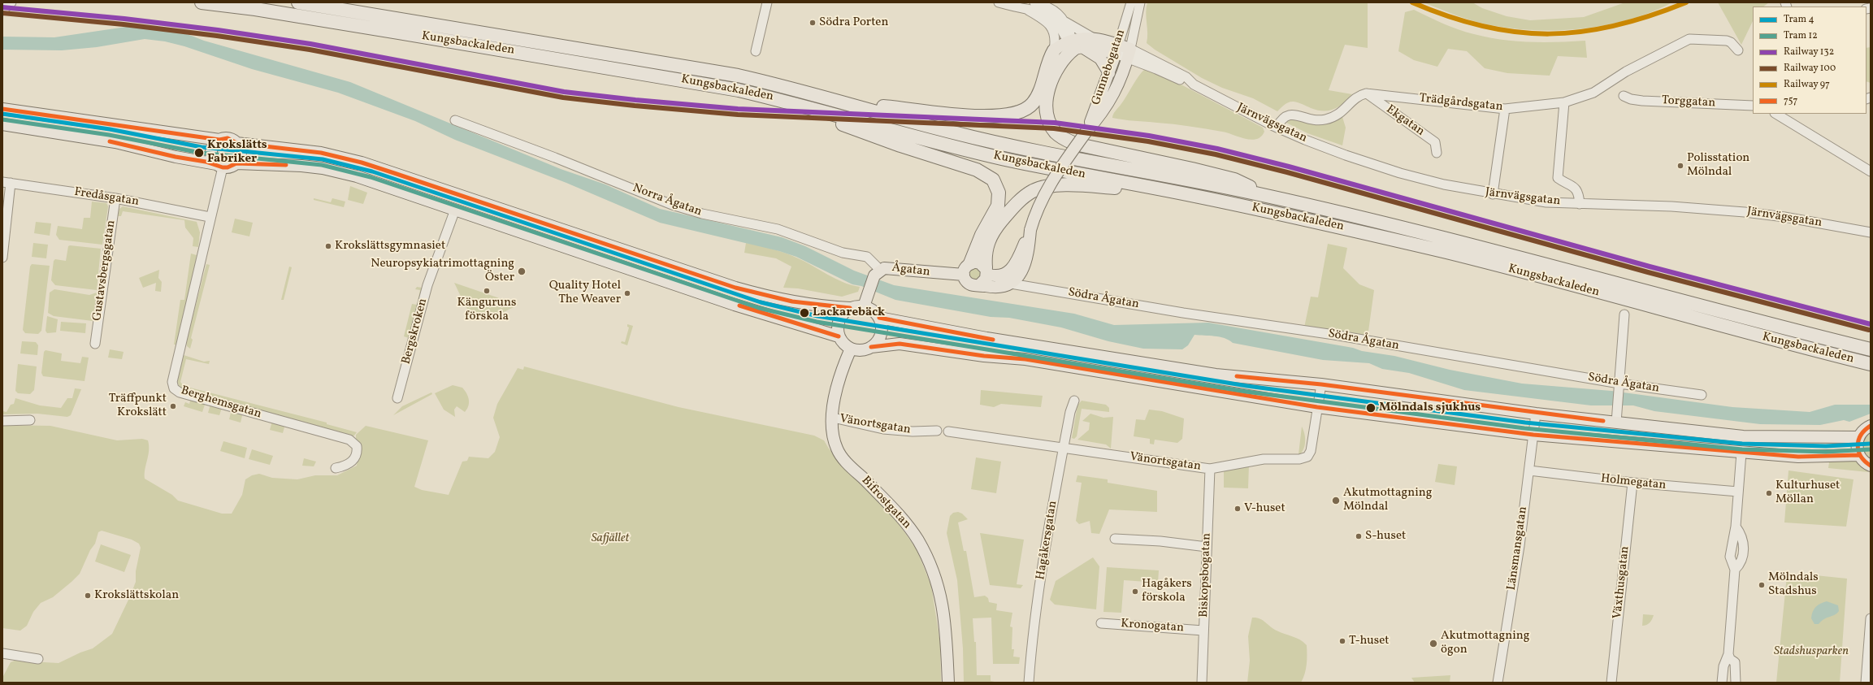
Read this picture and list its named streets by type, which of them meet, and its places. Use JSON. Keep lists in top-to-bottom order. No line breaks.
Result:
{"streets":{"highway":["Kungsbackaleden"],"main road":["Gunnebogatan","Ågatan","Bifrostgatan"],"street":["Torggatan","Trädgårdsgatan","Ekgatan","Järnvägsgatan","Fredåsgatan","Norra Ågatan","Gustavsbergsgatan","Södra Ågatan","Bergskroken","Berghemsgatan","Vänortsgatan","Holmegatan","Hagåkersgatan","Länsmansgatan","Biskopsbogatan","Växthusgatan","Kronogatan"]},"crossings":[["Gunnebogatan","Järnvägsgatan"],["Gunnebogatan","Ågatan"],["Trädgårdsgatan","Ekgatan"],["Fredåsgatan","Gustavsbergsgatan"],["Fredåsgatan","Berghemsgatan"],["Norra Ågatan","Ågatan"],["Ågatan","Bifrostgatan"],["Vänortsgatan","Bifrostgatan"],["Vänortsgatan","Hagåkersgatan"],["Vänortsgatan","Biskopsbogatan"],["Holmegatan","Länsmansgatan"],["Holmegatan","Växthusgatan"],["Biskopsbogatan","Kronogatan"]],"parks":["Safjället","Stadshusparken"],"places":["Södra Porten","Krokslätts Fabriker","Polisstation Mölndal","Krokslättsgymnasiet","Neuropsykiatrimottagning Öster","Känguruns förskola","Quality Hotel The Weaver","Lackarebäck","Träffpunkt Krokslätt","Mölndals sjukhus","Kulturhuset Möllan","Akutmottagning Mölndal","V-huset","S-huset","Mölndals Stadshus","Hagåkers förskola","Krokslättskolan","T-huset","Akutmottagning ögon"],"lines":["rail line 97","rail line 132","rail line 100","transit line 757","tram line 4","tram line 12"],"legend":["Tram 4","Tram 12","Railway 132","Railway 100","Railway 97","757"]}
